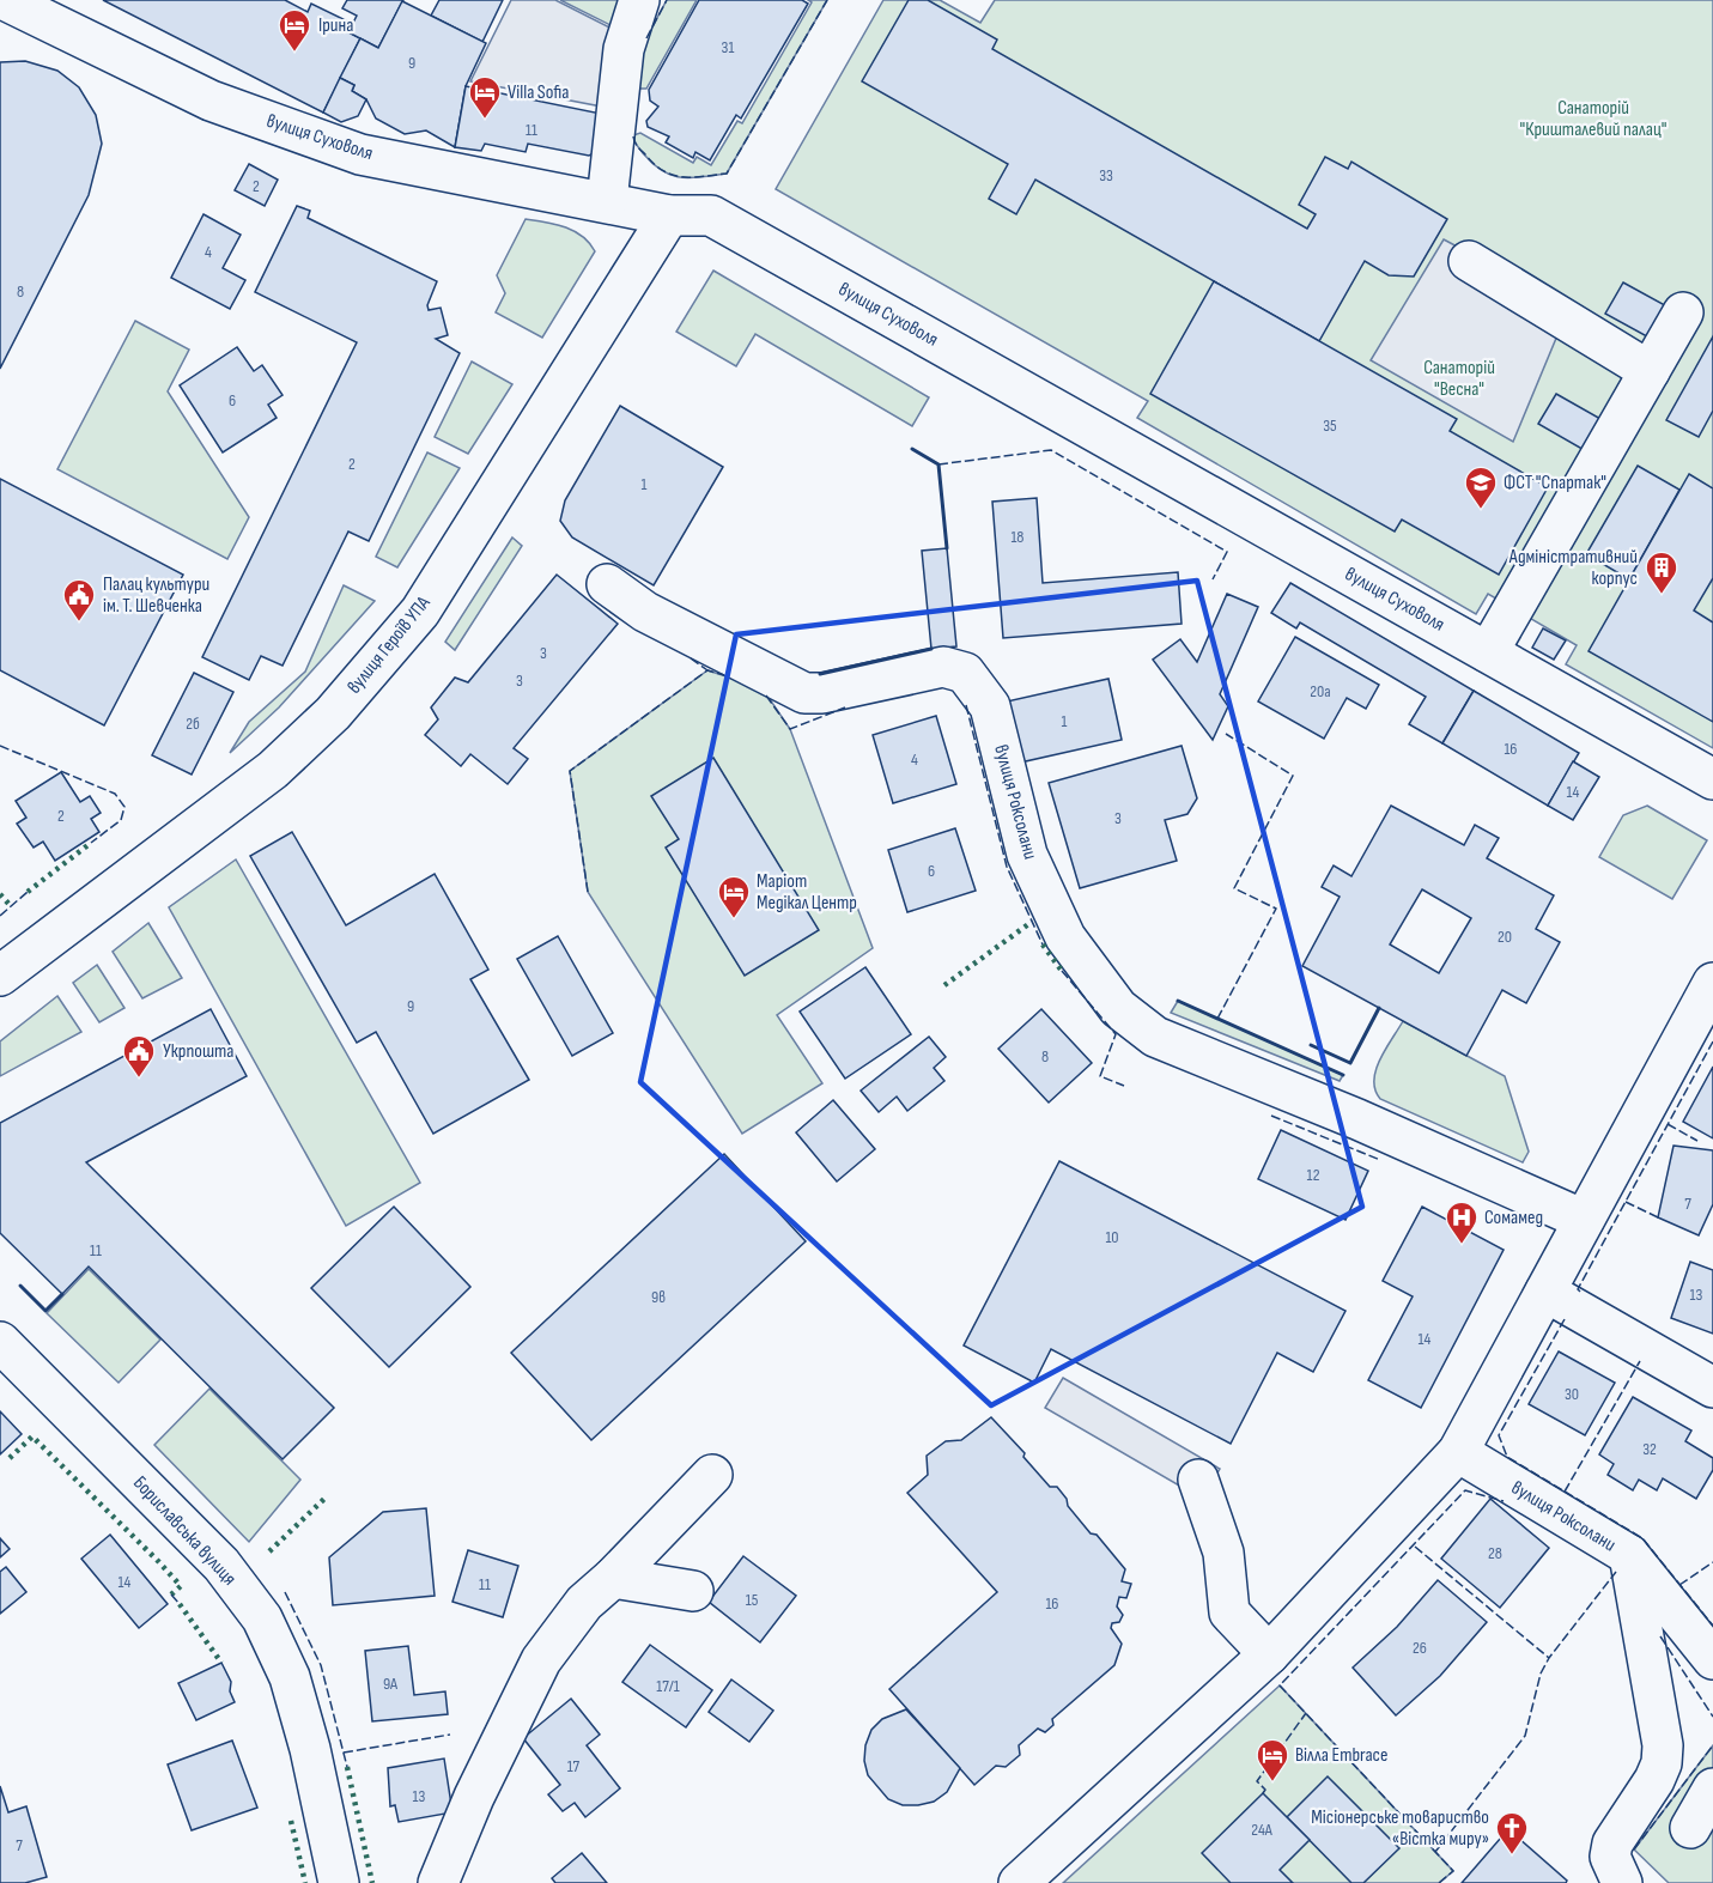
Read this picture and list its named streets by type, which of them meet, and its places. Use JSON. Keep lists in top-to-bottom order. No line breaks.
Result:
{"streets":{"street":["вулиця Суховоля","вулиця Героїв УПА","вулиця Роксолани","Бориславська вулиця"]},"crossings":[["вулиця Суховоля","вулиця Героїв УПА"]],"parks":["Санаторій \"Кришталевий палац\"","Санаторій \"Весна\""],"places":{"hotel":["Ірина","Villa Sofia","Маріот Медікал Центр","Вілла Embrace"],"school or university":["ФСТ \"Спартак\""],"building":["Адміністративний корпус"],"public building":["Палац культури ім. Т. Шевченка","Укрпошта"],"hospital":["Сомамед"],"church":["Місіонерське товариство «Вістка миру»"]},"house_numbers":["31","9","11","33","2","4","8","6","35","2","1","18","3","3","20а","1","2б","16","4","14","2","3","6","20","9","8","12","7","10","11","13","9в","14","30","32","28","14","11","15","16","26","9А","17/1","17","13","24А","7"]}
